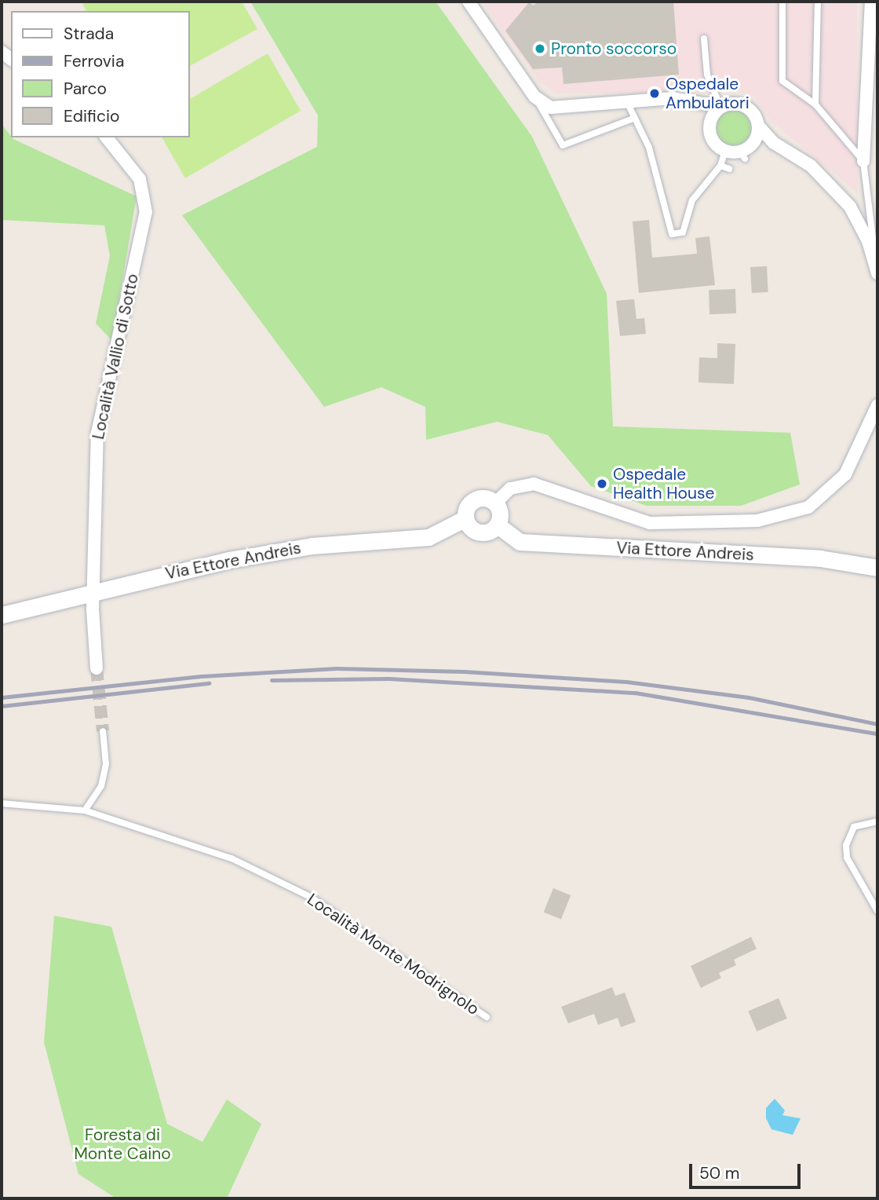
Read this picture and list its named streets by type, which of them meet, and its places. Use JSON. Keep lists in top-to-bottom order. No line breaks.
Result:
{"streets":{"street":["Località Vallio di Sotto","Via Ettore Andreis"],"lane":["Località Monte Modrignolo"]},"crossings":[["Località Vallio di Sotto","Via Ettore Andreis"]],"parks":["Foresta di Monte Caino"],"places":["Pronto soccorso","Ospedale Ambulatori","Ospedale Health House"],"legend":["Strada","Ferrovia","Parco","Edificio"],"scale_bar":"50 m"}
